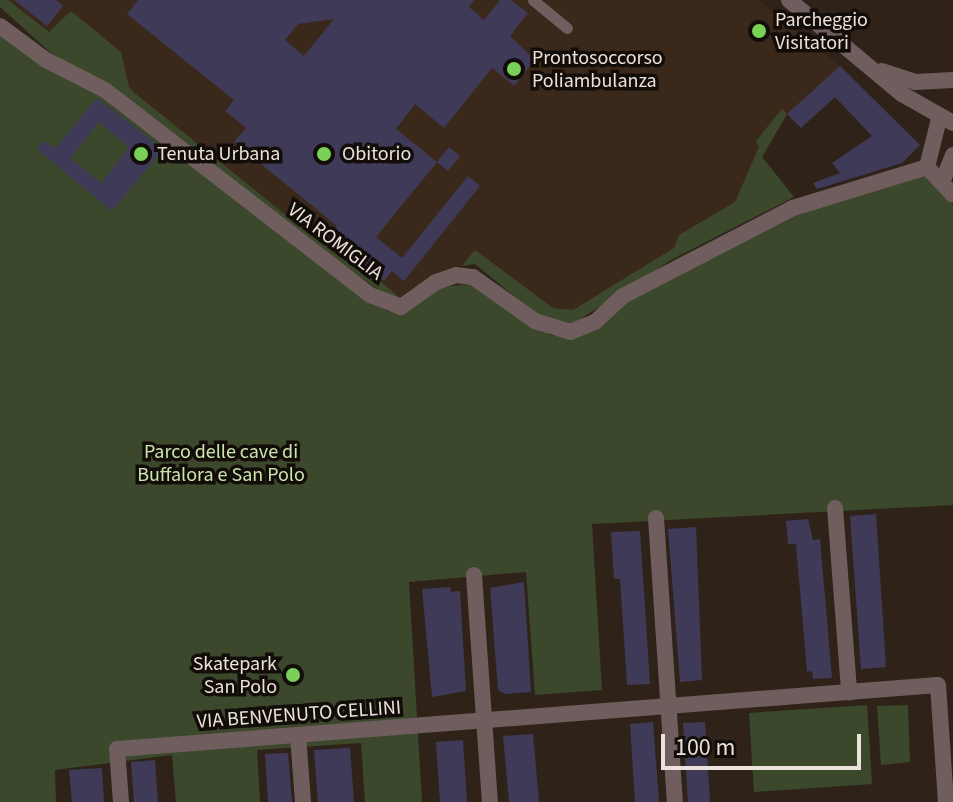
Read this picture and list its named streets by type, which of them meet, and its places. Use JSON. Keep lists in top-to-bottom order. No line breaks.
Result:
{"streets":{"street":["VIA ROMIGLIA","VIA BENVENUTO CELLINI"]},"parks":["Parco delle cave di Buffalora e San Polo"],"places":["Parcheggio Visitatori","Prontosoccorso Poliambulanza","Tenuta Urbana","Obitorio","Skatepark San Polo"],"scale_bar":"100 m"}
